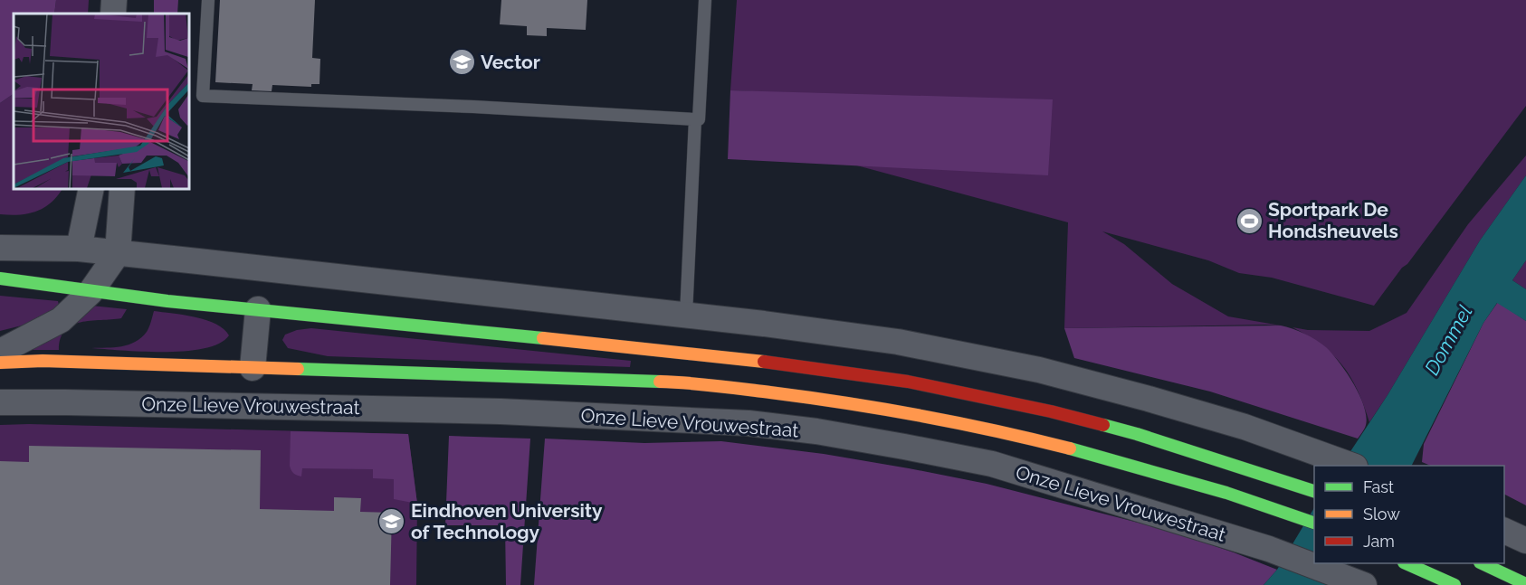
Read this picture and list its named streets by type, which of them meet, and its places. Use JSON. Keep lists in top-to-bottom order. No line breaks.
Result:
{"streets":{"main road":["Onze Lieve Vrouwestraat"]},"water":["Dommel"],"places":{"school or university":["Vector","Eindhoven University of Technology"],"sports":["Sportpark De Hondsheuvels"]},"legend":["Fast","Slow","Jam"]}
